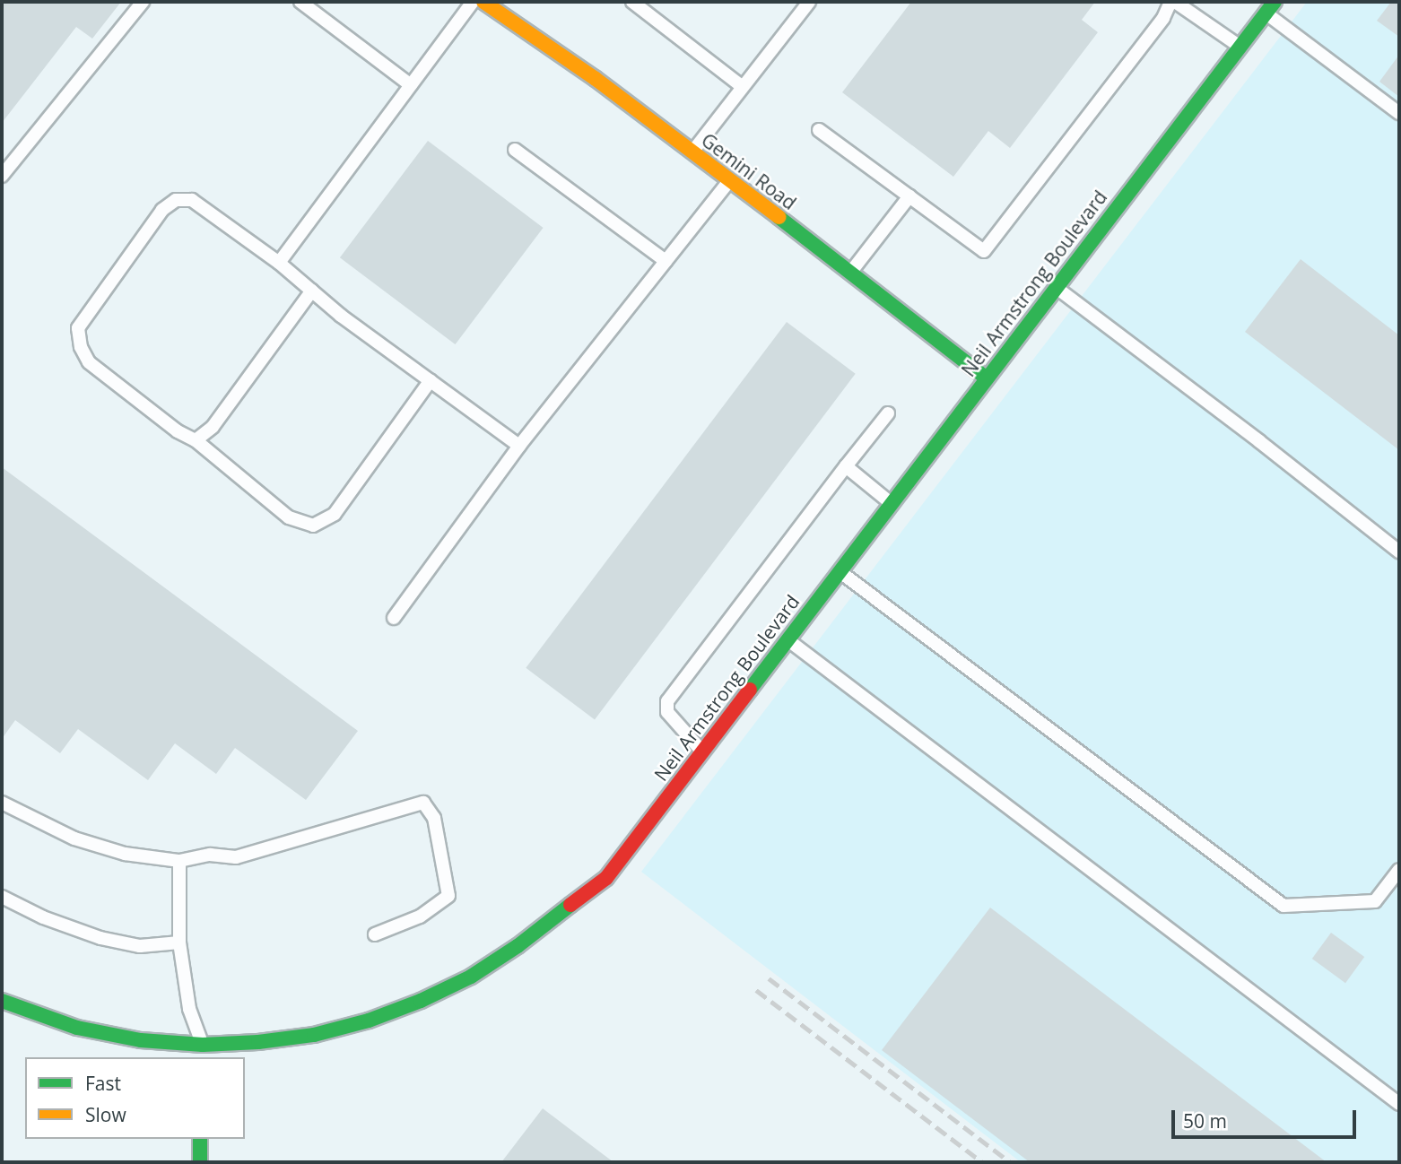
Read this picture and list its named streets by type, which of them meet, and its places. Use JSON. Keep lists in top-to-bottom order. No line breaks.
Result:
{"streets":{"street":["Gemini Road","Neil Armstrong Boulevard"]},"crossings":[["Gemini Road","Neil Armstrong Boulevard"]],"legend":["Fast","Slow"],"scale_bar":"50 m"}
